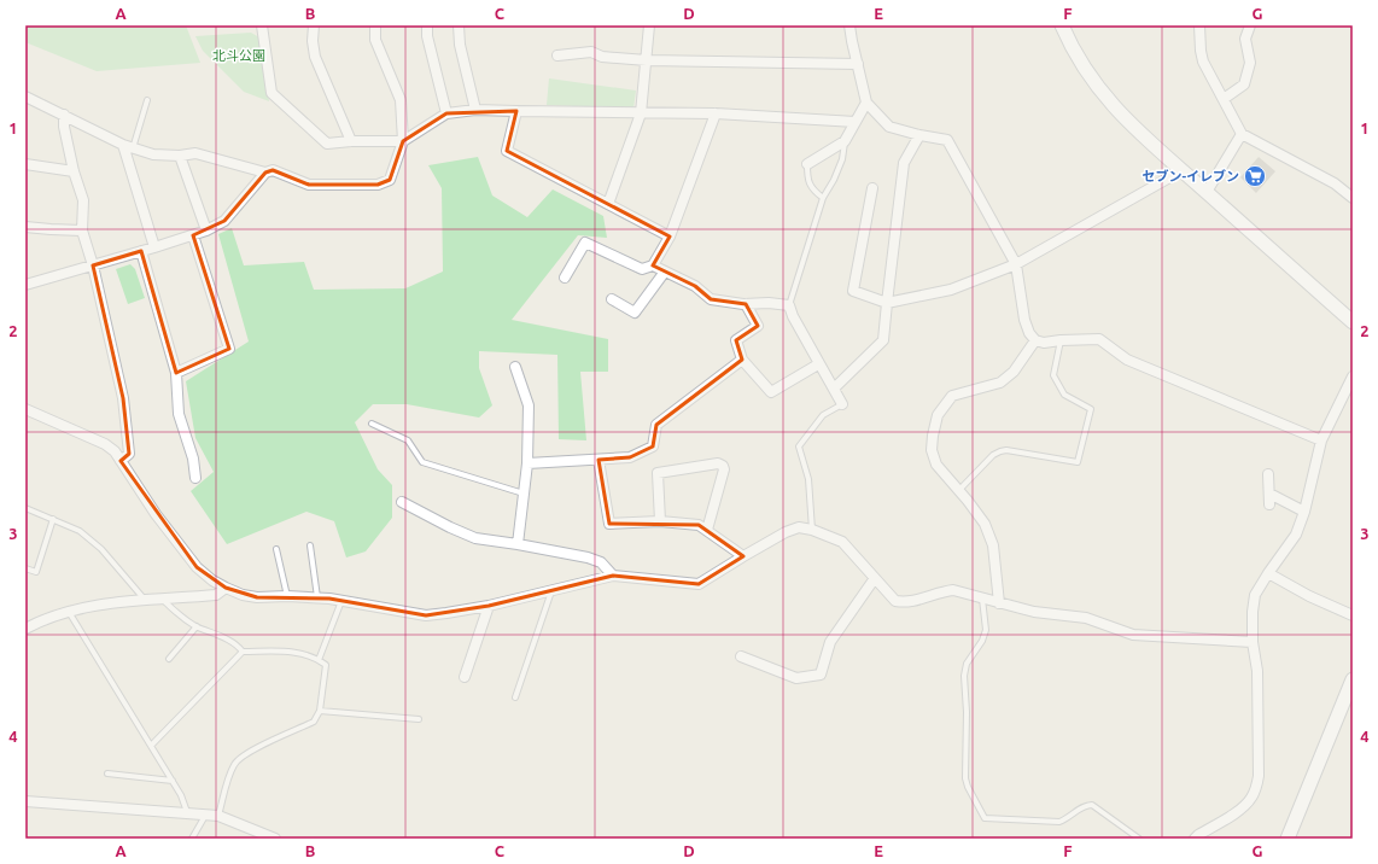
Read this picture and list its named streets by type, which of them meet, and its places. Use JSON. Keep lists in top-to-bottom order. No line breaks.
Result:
{"parks":["北斗公園"],"places":{"supermarket":["セブン-イレブン"]},"grid":{"columns":["A","B","C","D","E","F","G"],"rows":["1","2","3","4"]}}
